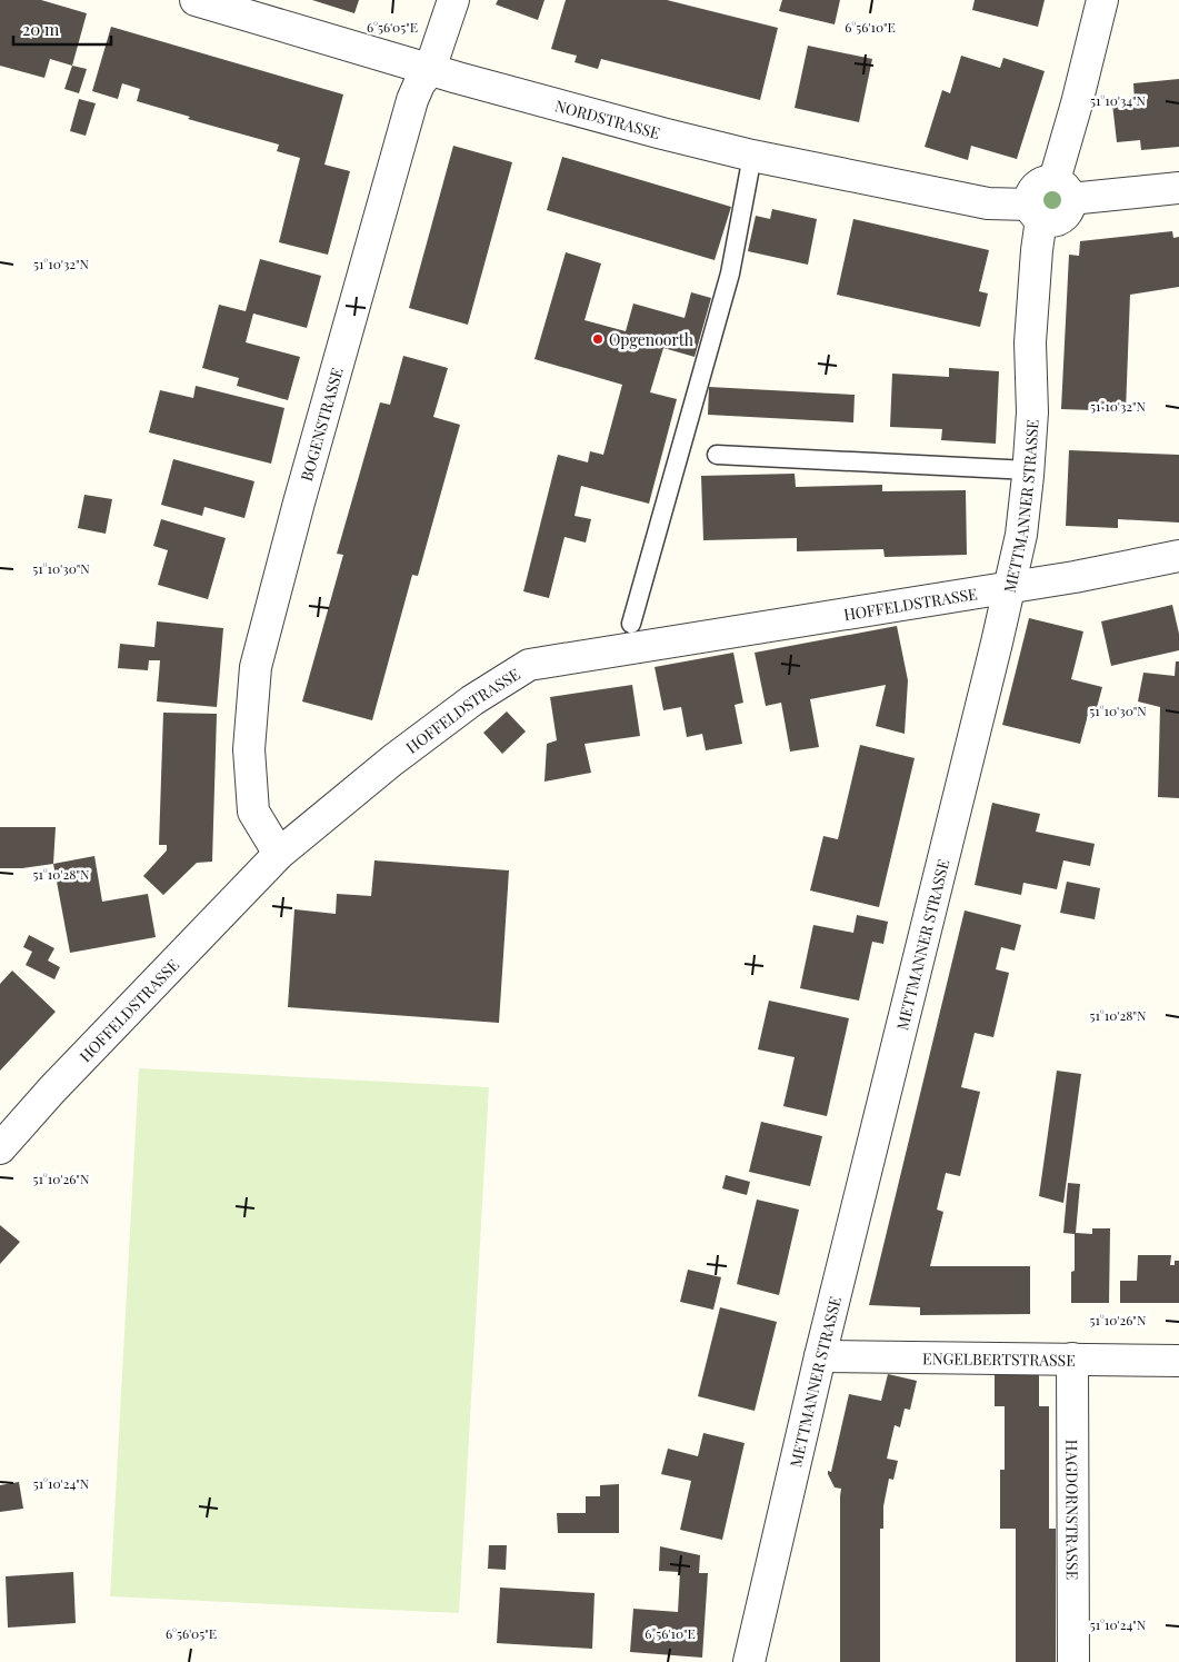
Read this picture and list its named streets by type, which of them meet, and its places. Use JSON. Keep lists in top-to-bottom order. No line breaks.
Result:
{"streets":{"street":["NORDSTRASSE","BOGENSTRASSE","METTMANNER STRASSE","HOFFELDSTRASSE","ENGELBERTSTRASSE","HAGDORNSTRASSE"]},"crossings":[["NORDSTRASSE","BOGENSTRASSE"],["NORDSTRASSE","METTMANNER STRASSE"],["BOGENSTRASSE","HOFFELDSTRASSE"],["METTMANNER STRASSE","HOFFELDSTRASSE"],["METTMANNER STRASSE","ENGELBERTSTRASSE"],["ENGELBERTSTRASSE","HAGDORNSTRASSE"]],"places":["Opgenoorth"],"scale_bar":"20 m","coordinates":["6°56'05\"E","6°56'10\"E","51°10'34\"N","51°10'32\"N","51°10'30\"N","51°10'28\"N","51°10'26\"N","51°10'24\"N"]}
